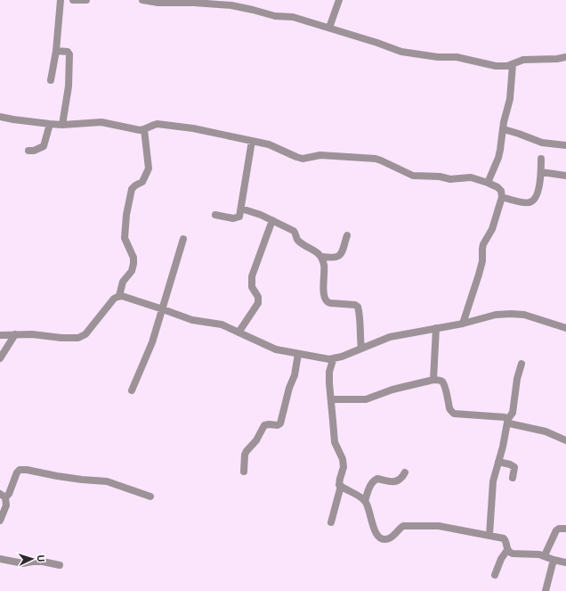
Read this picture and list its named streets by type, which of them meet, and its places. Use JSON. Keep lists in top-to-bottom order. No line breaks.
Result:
{"north":"right"}
